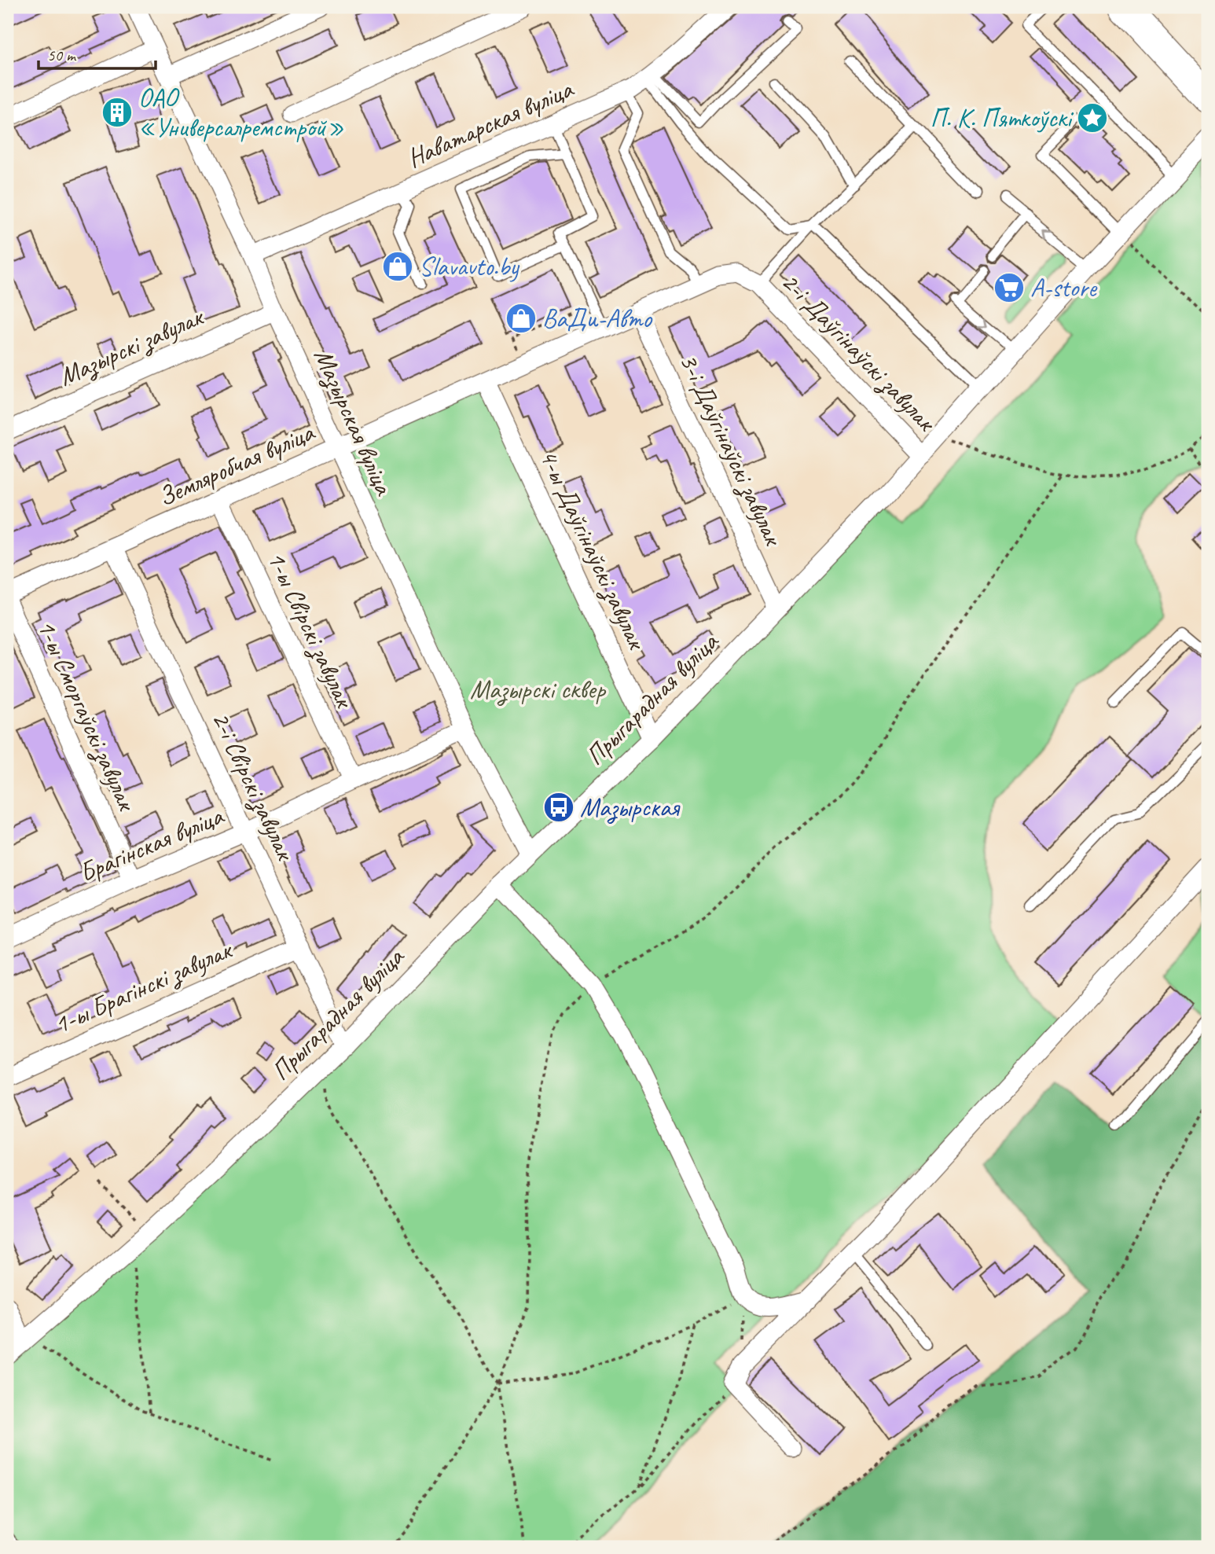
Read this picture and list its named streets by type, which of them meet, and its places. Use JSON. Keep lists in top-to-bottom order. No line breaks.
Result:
{"streets":{"street":["Наватарская вуліца","Мазырскі завулак","2-і Даўгінаўскі завулак","Мазырская вуліца","3-і Даўгінаўскі завулак","Земляробчая вуліца","4-ы Даўгінаўскі завулак","1-ы Свірскі завулак","Прыгарадная вуліца","1-ы Сморгаўскі завулак","2-і Свірскі завулак","Брагінская вуліца","1-ы Брагінскі завулак"]},"crossings":[["Наватарская вуліца","Мазырская вуліца"],["Мазырскі завулак","Мазырская вуліца"],["2-і Даўгінаўскі завулак","Земляробчая вуліца"],["2-і Даўгінаўскі завулак","Прыгарадная вуліца"],["Мазырская вуліца","Земляробчая вуліца"],["Мазырская вуліца","Прыгарадная вуліца"],["Мазырская вуліца","Брагінская вуліца"],["3-і Даўгінаўскі завулак","Земляробчая вуліца"],["3-і Даўгінаўскі завулак","Прыгарадная вуліца"],["Земляробчая вуліца","4-ы Даўгінаўскі завулак"],["Земляробчая вуліца","1-ы Свірскі завулак"],["Земляробчая вуліца","2-і Свірскі завулак"],["4-ы Даўгінаўскі завулак","Прыгарадная вуліца"],["1-ы Свірскі завулак","Брагінская вуліца"],["Прыгарадная вуліца","2-і Свірскі завулак"],["1-ы Сморгаўскі завулак","Брагінская вуліца"],["2-і Свірскі завулак","Брагінская вуліца"],["2-і Свірскі завулак","1-ы Брагінскі завулак"]],"parks":["Мазырскі сквер"],"places":{"building":["ОАО «Универсалремстрой»"],"place":["П. К. Пяткоўскі"],"shop":["Slavavto.by","ВаДи-Авто"],"supermarket":["А-store"],"bus stop":["Мазырская"]},"scale_bar":"50 m"}
